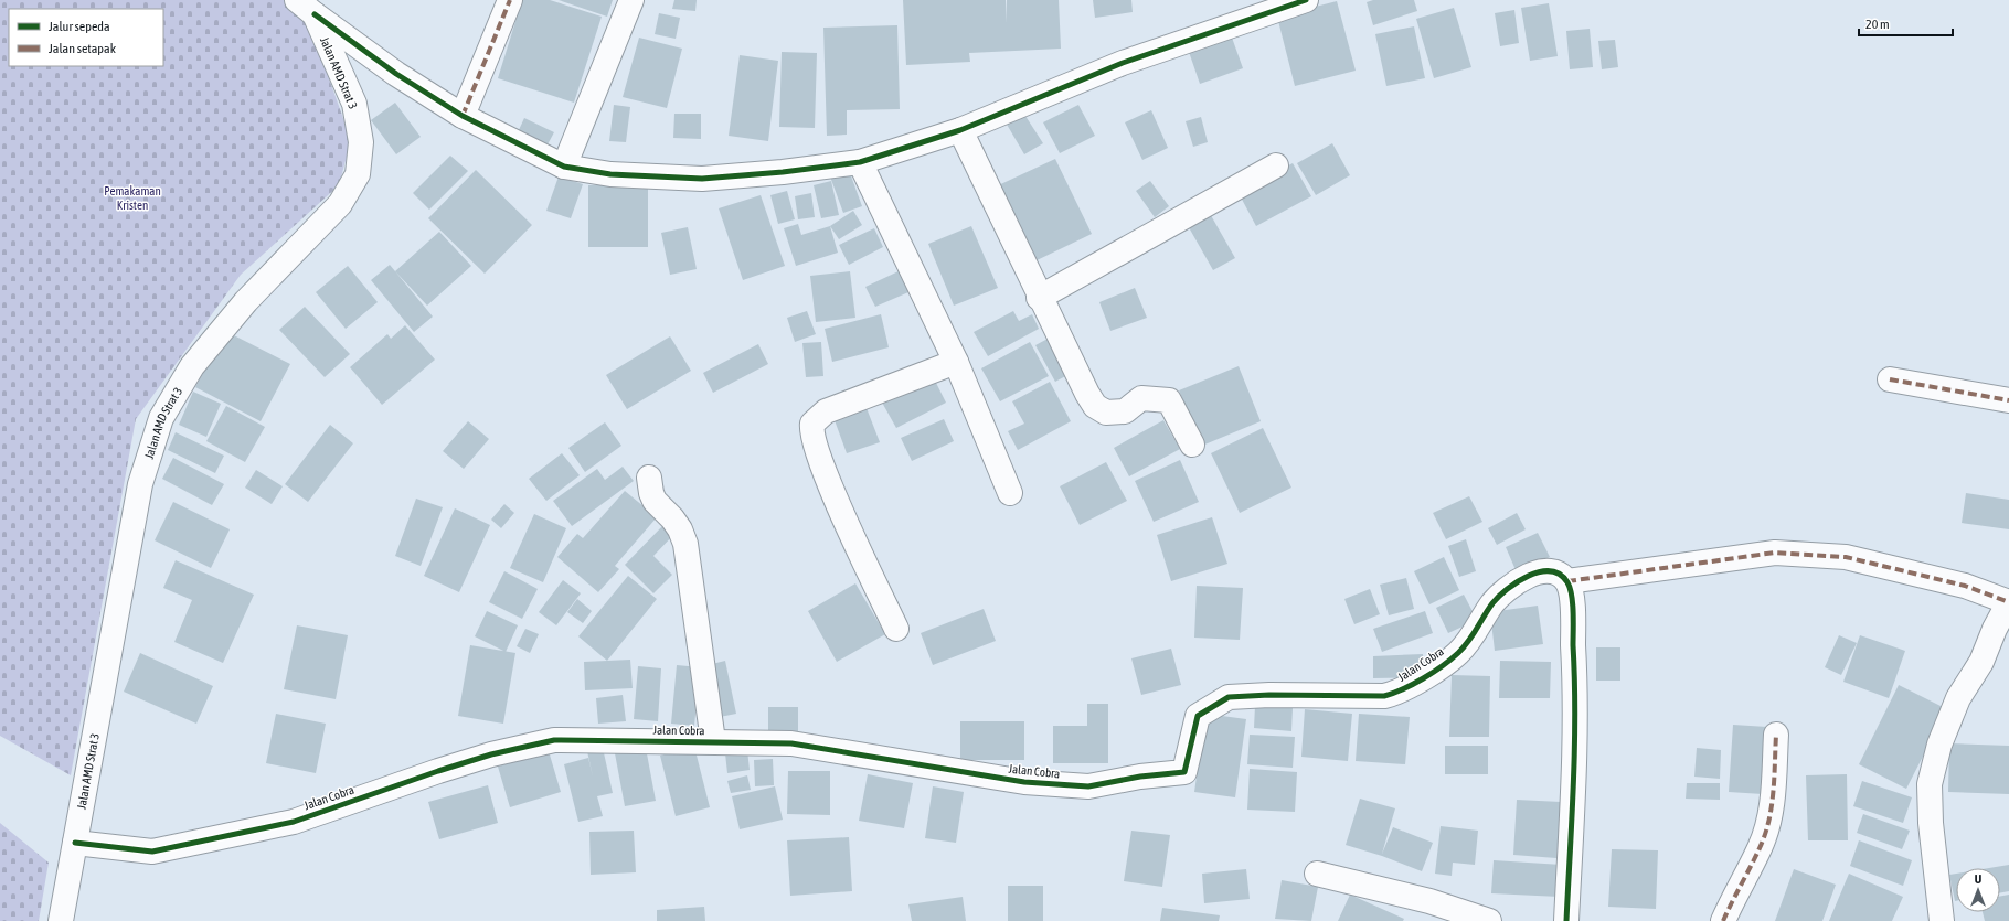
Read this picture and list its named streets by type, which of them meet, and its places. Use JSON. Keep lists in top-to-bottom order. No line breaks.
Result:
{"streets":{"street":["Jalan AMD Strat 3","Jalan Cobra"]},"crossings":[["Jalan AMD Strat 3","Jalan Cobra"]],"parks":["Pemakaman Kristen"],"legend":["Jalur sepeda","Jalan setapak"],"scale_bar":"20 m","north":"top"}
